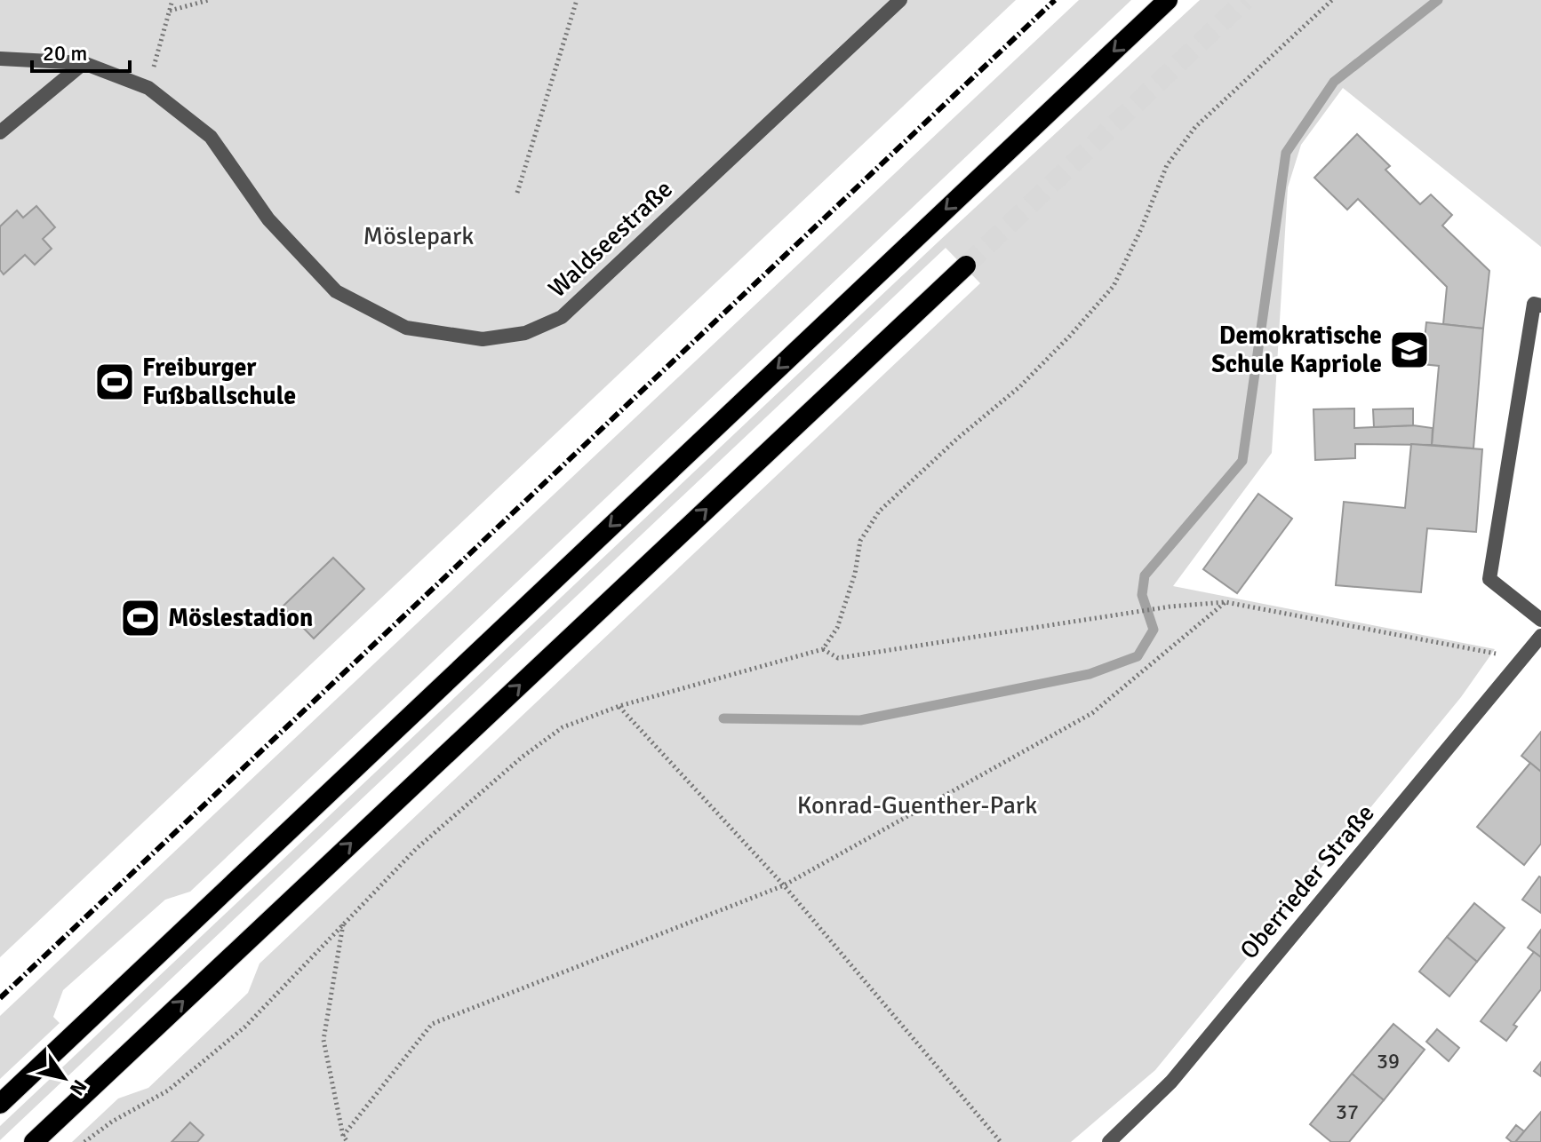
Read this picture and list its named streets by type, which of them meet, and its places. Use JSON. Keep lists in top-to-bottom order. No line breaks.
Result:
{"streets":{"street":["Waldseestraße","Oberrieder Straße"]},"parks":["Möslepark","Konrad-Guenther-Park"],"places":{"school or university":["Demokratische Schule Kapriole"],"sports":["Freiburger Fußballschule","Möslestadion"]},"house_numbers":["39","37"],"scale_bar":"20 m","north":"bottom right"}
